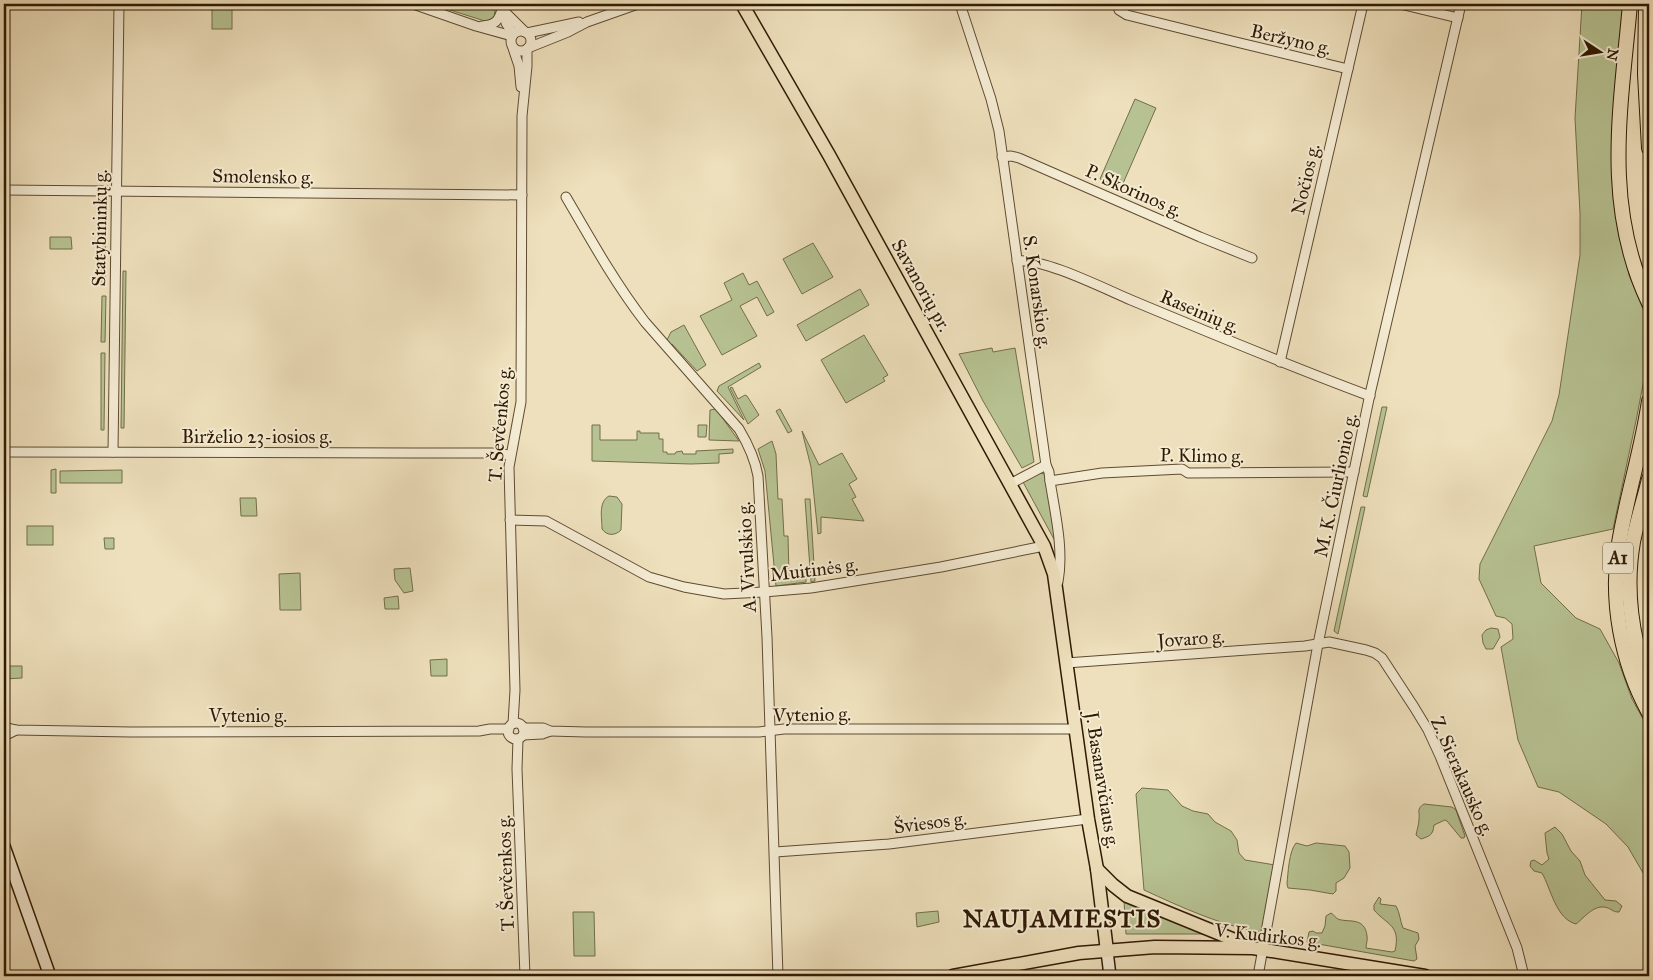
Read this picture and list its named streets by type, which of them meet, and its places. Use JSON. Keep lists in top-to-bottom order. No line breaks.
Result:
{"streets":{"highway":["A1"],"main road":["Savanorių pr.","J. Basanavičiaus g.","V. Kudirkos g."],"street":["Beržyno g.","Smolensko g.","Nočios g.","P. Skorinos g.","Statybininkų g.","S. Konarskio g.","Raseinių g.","T. Ševčenkos g.","Birželio 23-iosios g.","P. Klimo g.","M. K. Čiurlionio g.","A. Vivulskio g.","Muitinės g.","Jovaro g.","Vytenio g.","Z. Sierakausko g.","Šviesos g."]},"crossings":[["Beržyno g.","Nočios g."],["Smolensko g.","Statybininkų g."],["Smolensko g.","T. Ševčenkos g."],["Nočios g.","Raseinių g."],["P. Skorinos g.","S. Konarskio g."],["Statybininkų g.","Birželio 23-iosios g."],["Savanorių pr.","S. Konarskio g."],["Savanorių pr.","Muitinės g."],["Savanorių pr.","J. Basanavičiaus g."],["S. Konarskio g.","Raseinių g."],["S. Konarskio g.","P. Klimo g."],["S. Konarskio g.","J. Basanavičiaus g."],["Raseinių g.","M. K. Čiurlionio g."],["T. Ševčenkos g.","Birželio 23-iosios g."],["T. Ševčenkos g.","Muitinės g."],["T. Ševčenkos g.","Vytenio g."],["P. Klimo g.","M. K. Čiurlionio g."],["M. K. Čiurlionio g.","Jovaro g."],["M. K. Čiurlionio g.","Z. Sierakausko g."],["M. K. Čiurlionio g.","V. Kudirkos g."],["A. Vivulskio g.","Muitinės g."],["A. Vivulskio g.","Vytenio g."],["A. Vivulskio g.","Šviesos g."],["Jovaro g.","Z. Sierakausko g."],["Jovaro g.","J. Basanavičiaus g."],["Vytenio g.","J. Basanavičiaus g."],["J. Basanavičiaus g.","Šviesos g."],["J. Basanavičiaus g.","V. Kudirkos g."]],"districts":["NAUJAMIESTIS"],"north":"right"}
